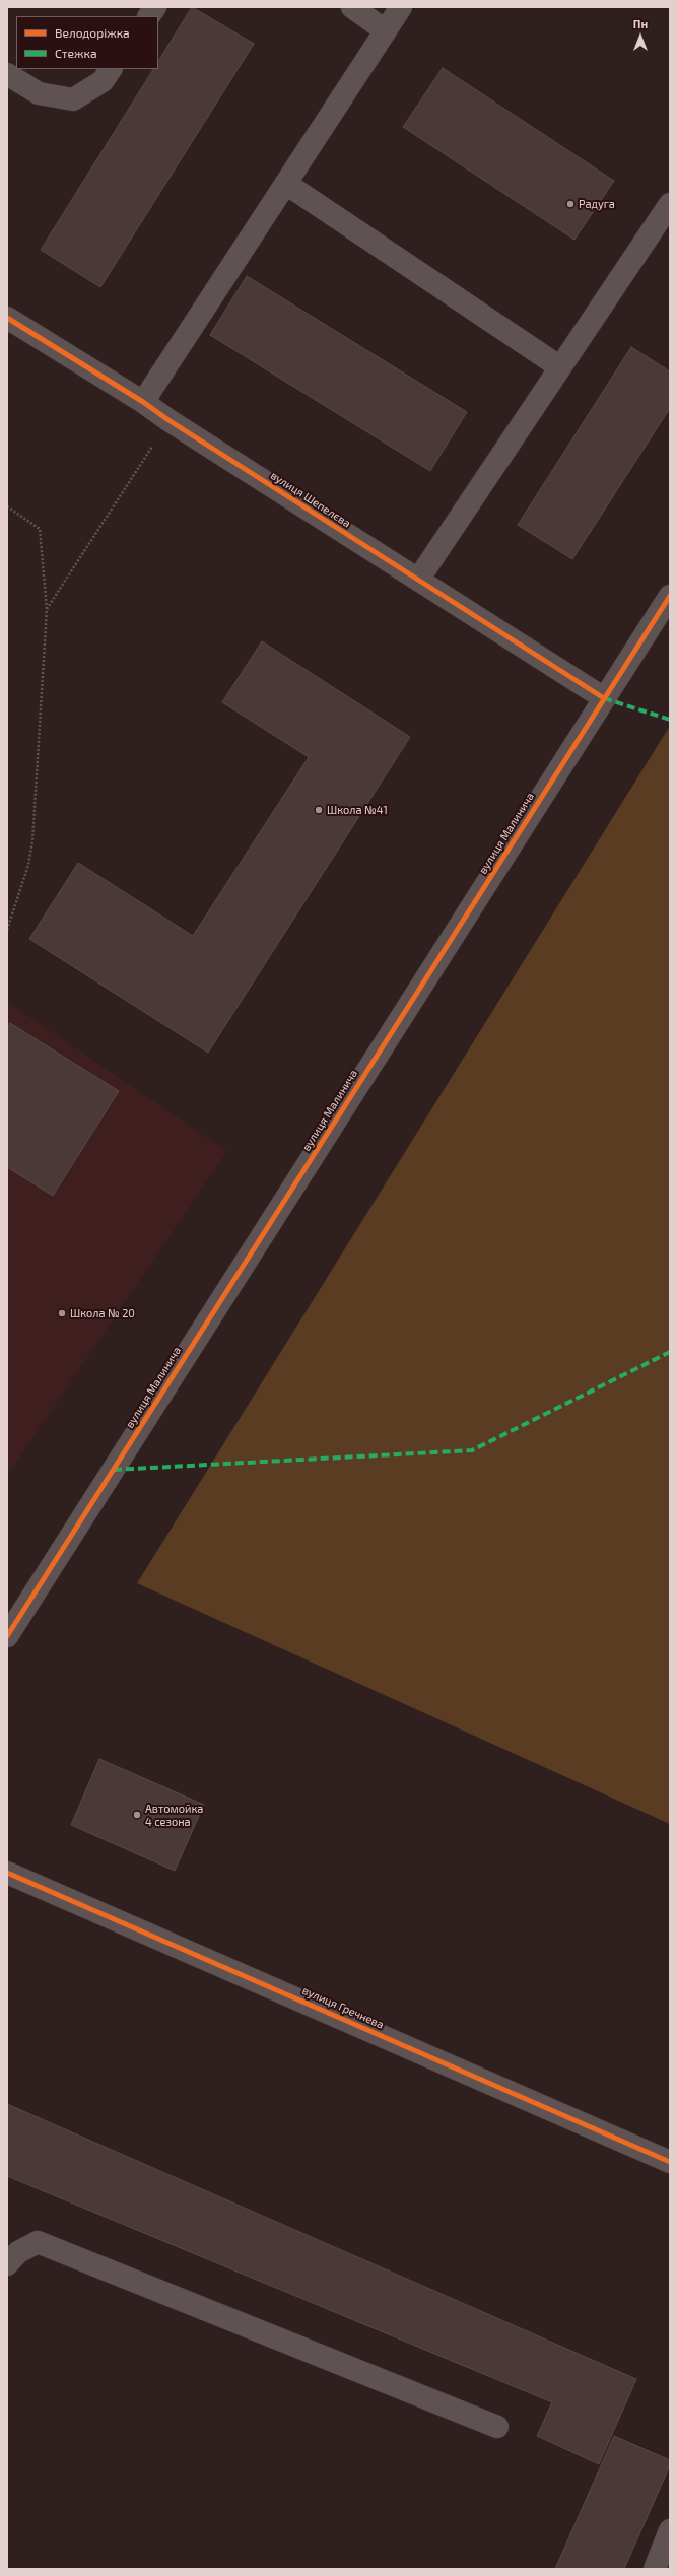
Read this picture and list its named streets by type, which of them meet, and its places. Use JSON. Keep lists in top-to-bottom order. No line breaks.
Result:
{"streets":{"street":["вулиця Шепелєва","вулиця Малинича","вулиця Гречнева"]},"crossings":[["вулиця Шепелєва","вулиця Малинича"]],"places":["Радуга","Школа №41","Школа № 20","Автомойка 4 сезона"],"legend":["Велодоріжка","Стежка"],"north":"top"}
